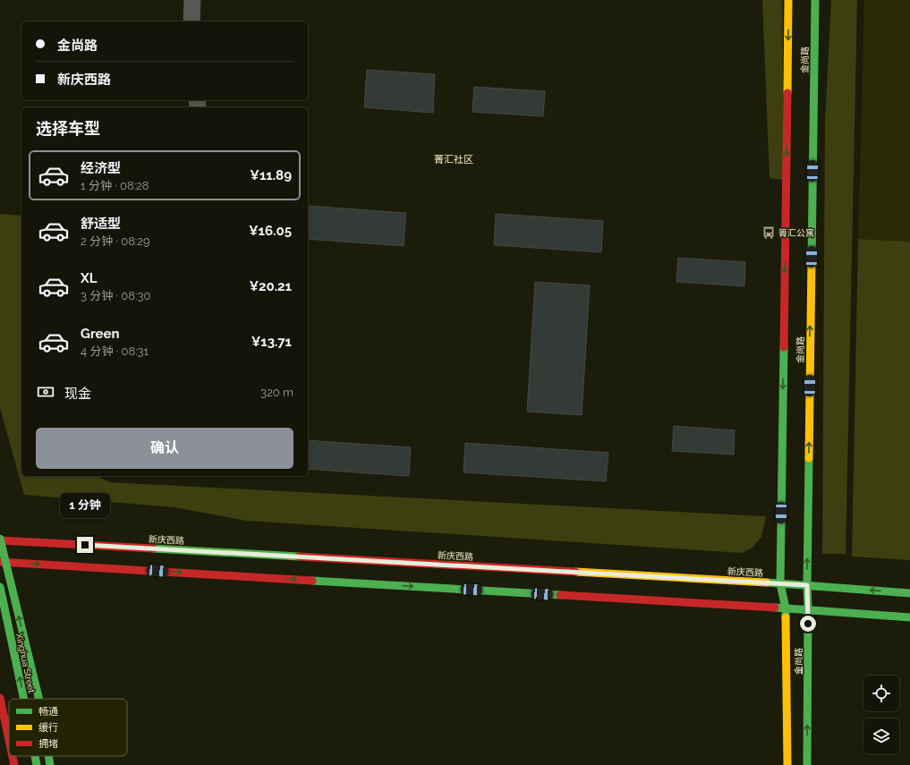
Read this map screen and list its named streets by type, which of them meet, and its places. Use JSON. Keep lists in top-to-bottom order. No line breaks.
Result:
{"streets":{"main road":["金尚路","新庆西路","Xinghua Street"]},"crossings":[["金尚路","新庆西路"]],"districts":["菁汇社区"],"places":{"bus stop":["箐汇公寓"]},"legend":["畅通","缓行","拥堵"],"page":{"banner":["金尚路","新庆西路"],"heading":"选择车型","list":[{"name":"经济型","note":"1 分钟 · 08:28","value":"¥11.89"},{"name":"舒适型","note":"2 分钟 · 08:29","value":"¥16.05"},{"name":"XL","note":"3 分钟 · 08:30","value":"¥20.21"},{"name":"Green","note":"4 分钟 · 08:31","value":"¥13.71"}],"pay":["现金","320 m"],"buttons":"确认","bubble":"1 分钟"}}
